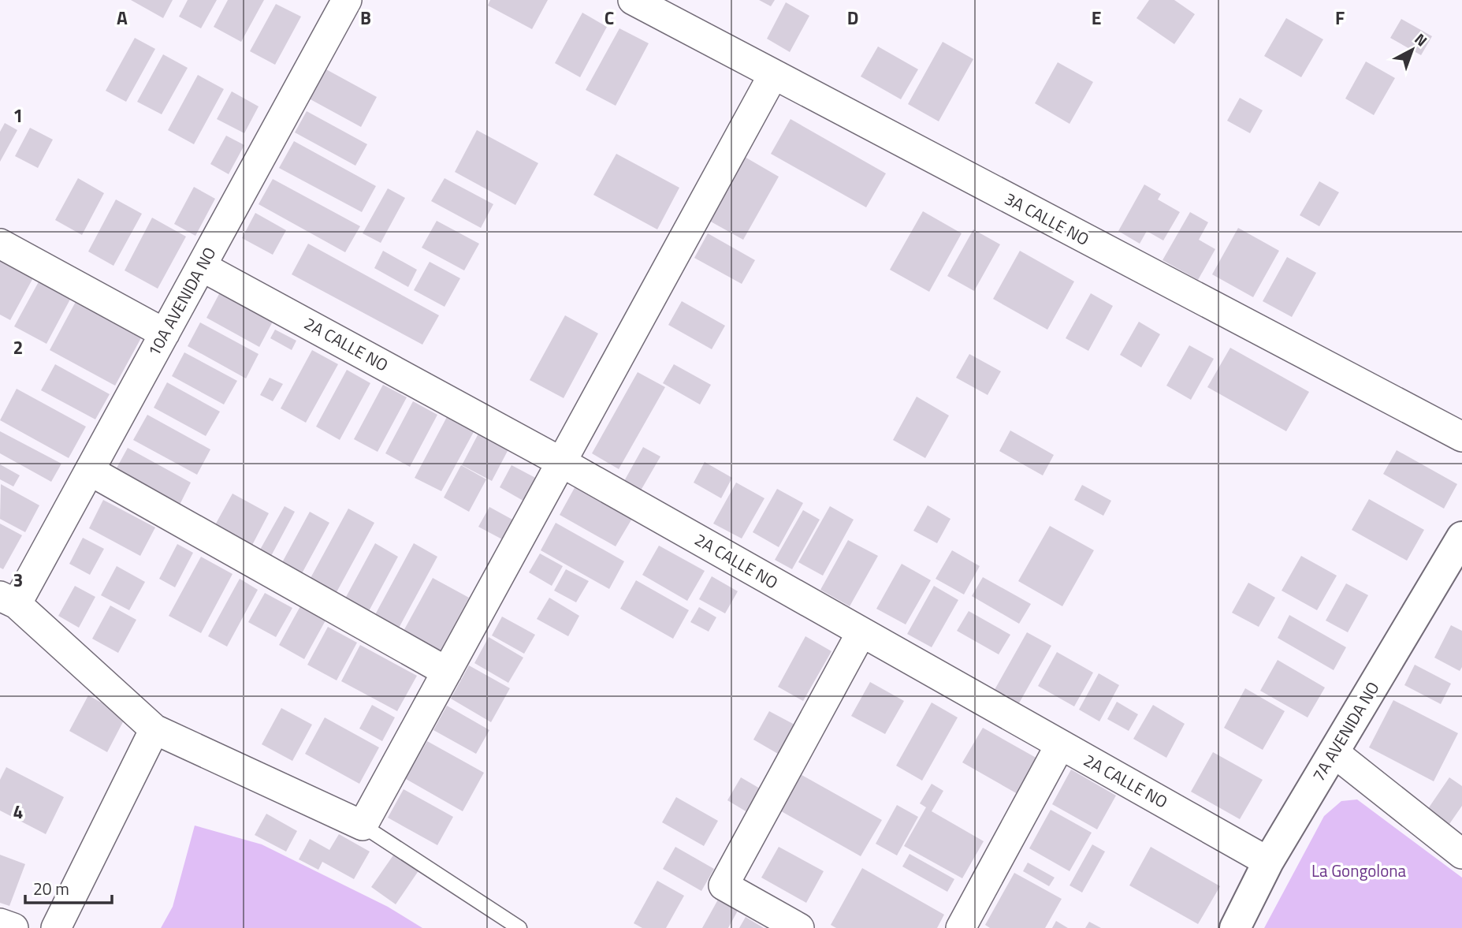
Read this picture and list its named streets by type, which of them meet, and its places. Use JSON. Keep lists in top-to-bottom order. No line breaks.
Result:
{"streets":{"highway":["7A AVENIDA NO"],"street":["3A CALLE NO","10A AVENIDA NO","2A CALLE NO"]},"crossings":[["10A AVENIDA NO","2A CALLE NO"],["2A CALLE NO","7A AVENIDA NO"]],"parks":["La Gongolona"],"scale_bar":"20 m","north":"top right","grid":{"columns":["A","B","C","D","E","F"],"rows":["1","2","3","4"]}}
